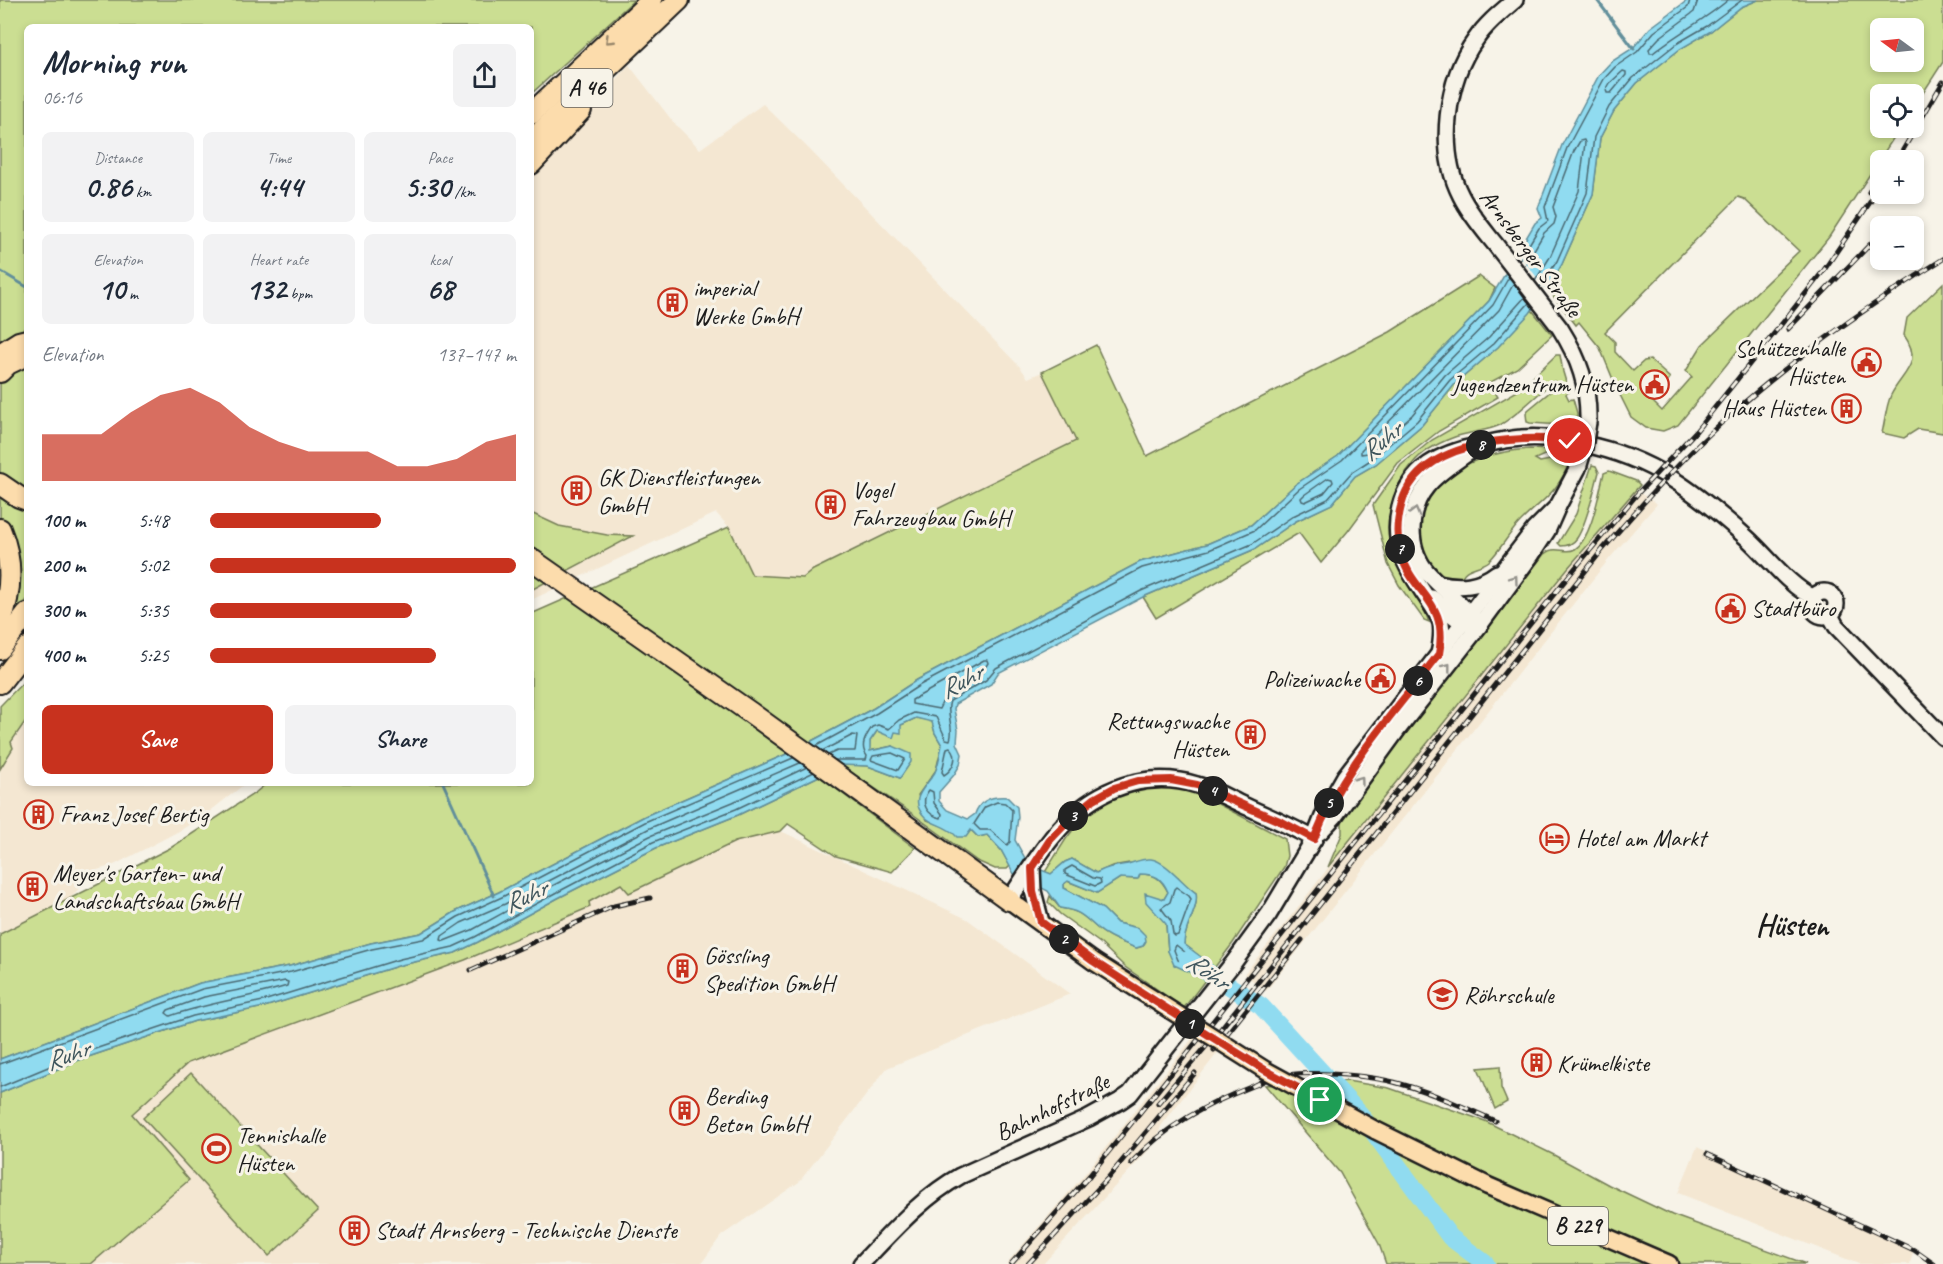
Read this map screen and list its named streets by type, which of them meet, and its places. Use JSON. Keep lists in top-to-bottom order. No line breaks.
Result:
{"streets":{"highway":["A 46"],"main road":["B 229"],"street":["Arnsberger Straße","Bahnhofstraße"]},"crossings":[["Arnsberger Straße","Bahnhofstraße"]],"districts":["Hüsten"],"water":["Ruhr","Röhr"],"places":{"building":["imperial Werke GmbH","Haus Hüsten","GK Dienstleistungen GmbH","Vogel Fahrzeugbau GmbH","Rettungswache Hüsten","Franz Josef Bertig","Meyer's Garten- und Landschaftsbau GmbH","Gössling Spedition GmbH","Krümelkiste","Berding Beton GmbH","Stadt Arnsberg - Technische Dienste"],"public building":["Schützenhalle Hüsten","Jugendzentrum Hüsten","Stadtbüro","Polizeiwache"],"hotel":["Hotel am Markt"],"school or university":["Röhrschule"],"sports":["Tennishalle Hüsten"]},"north":"left","page":{"map_buttons":["+","−"],"heading":["Morning run","06:16"],"stats":[["Distance","0.86 km"],["Time","4:44"],["Pace","5:30 /km"],["Elevation","10 m"],["Heart rate","132 bpm"],["kcal","68"]],"chart":["Elevation","137–147 m"],"pins":["8","7","6","4","5","3","2","1"],"list":[{"name":"100 m","note":"5:48"},{"name":"200 m","note":"5:02"},{"name":"300 m","note":"5:35"},{"name":"400 m","note":"5:25"}],"buttons":["Save","Share"]}}
